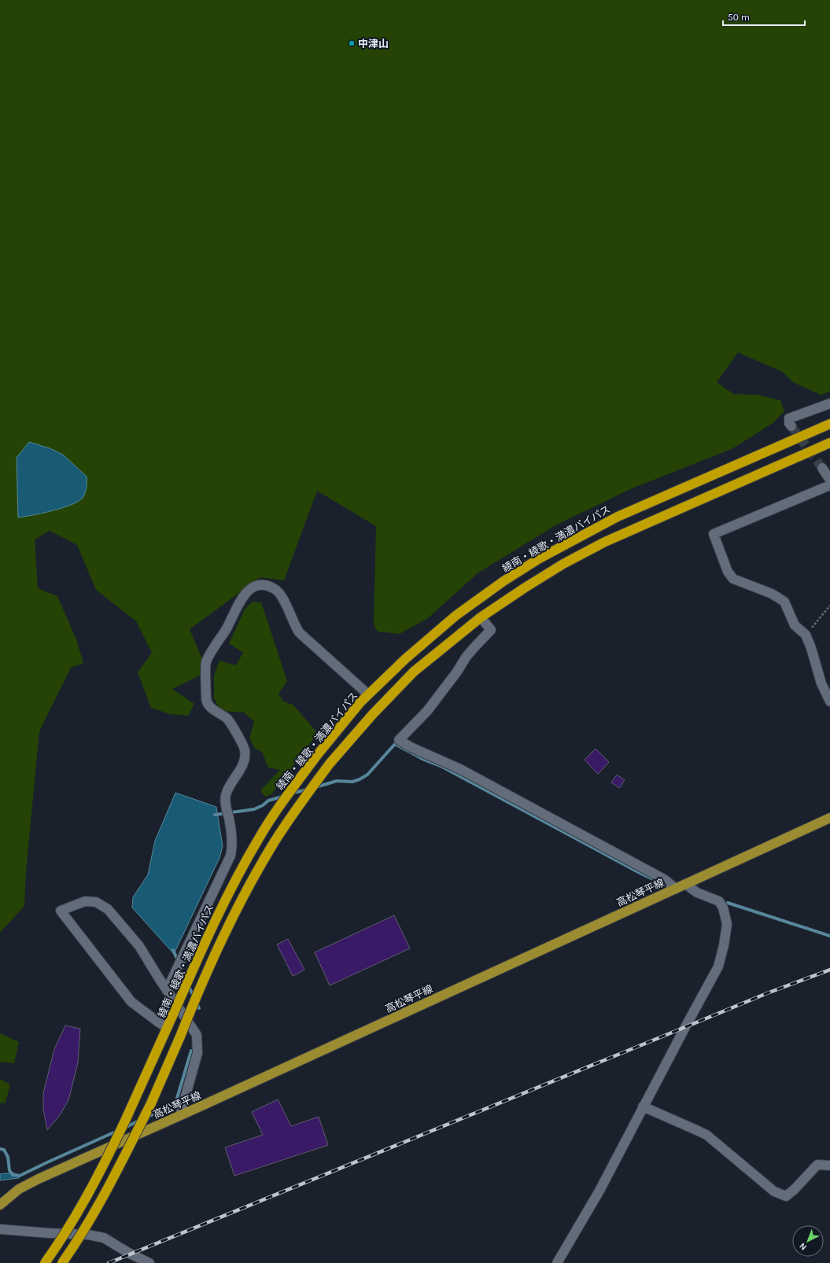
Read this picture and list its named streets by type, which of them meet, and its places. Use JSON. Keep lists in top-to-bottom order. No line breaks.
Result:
{"streets":{"highway":["綾南・綾歌・満濃バイパス"],"main road":["高松琴平線"]},"places":["中津山"],"scale_bar":"50 m","north":"bottom left"}
